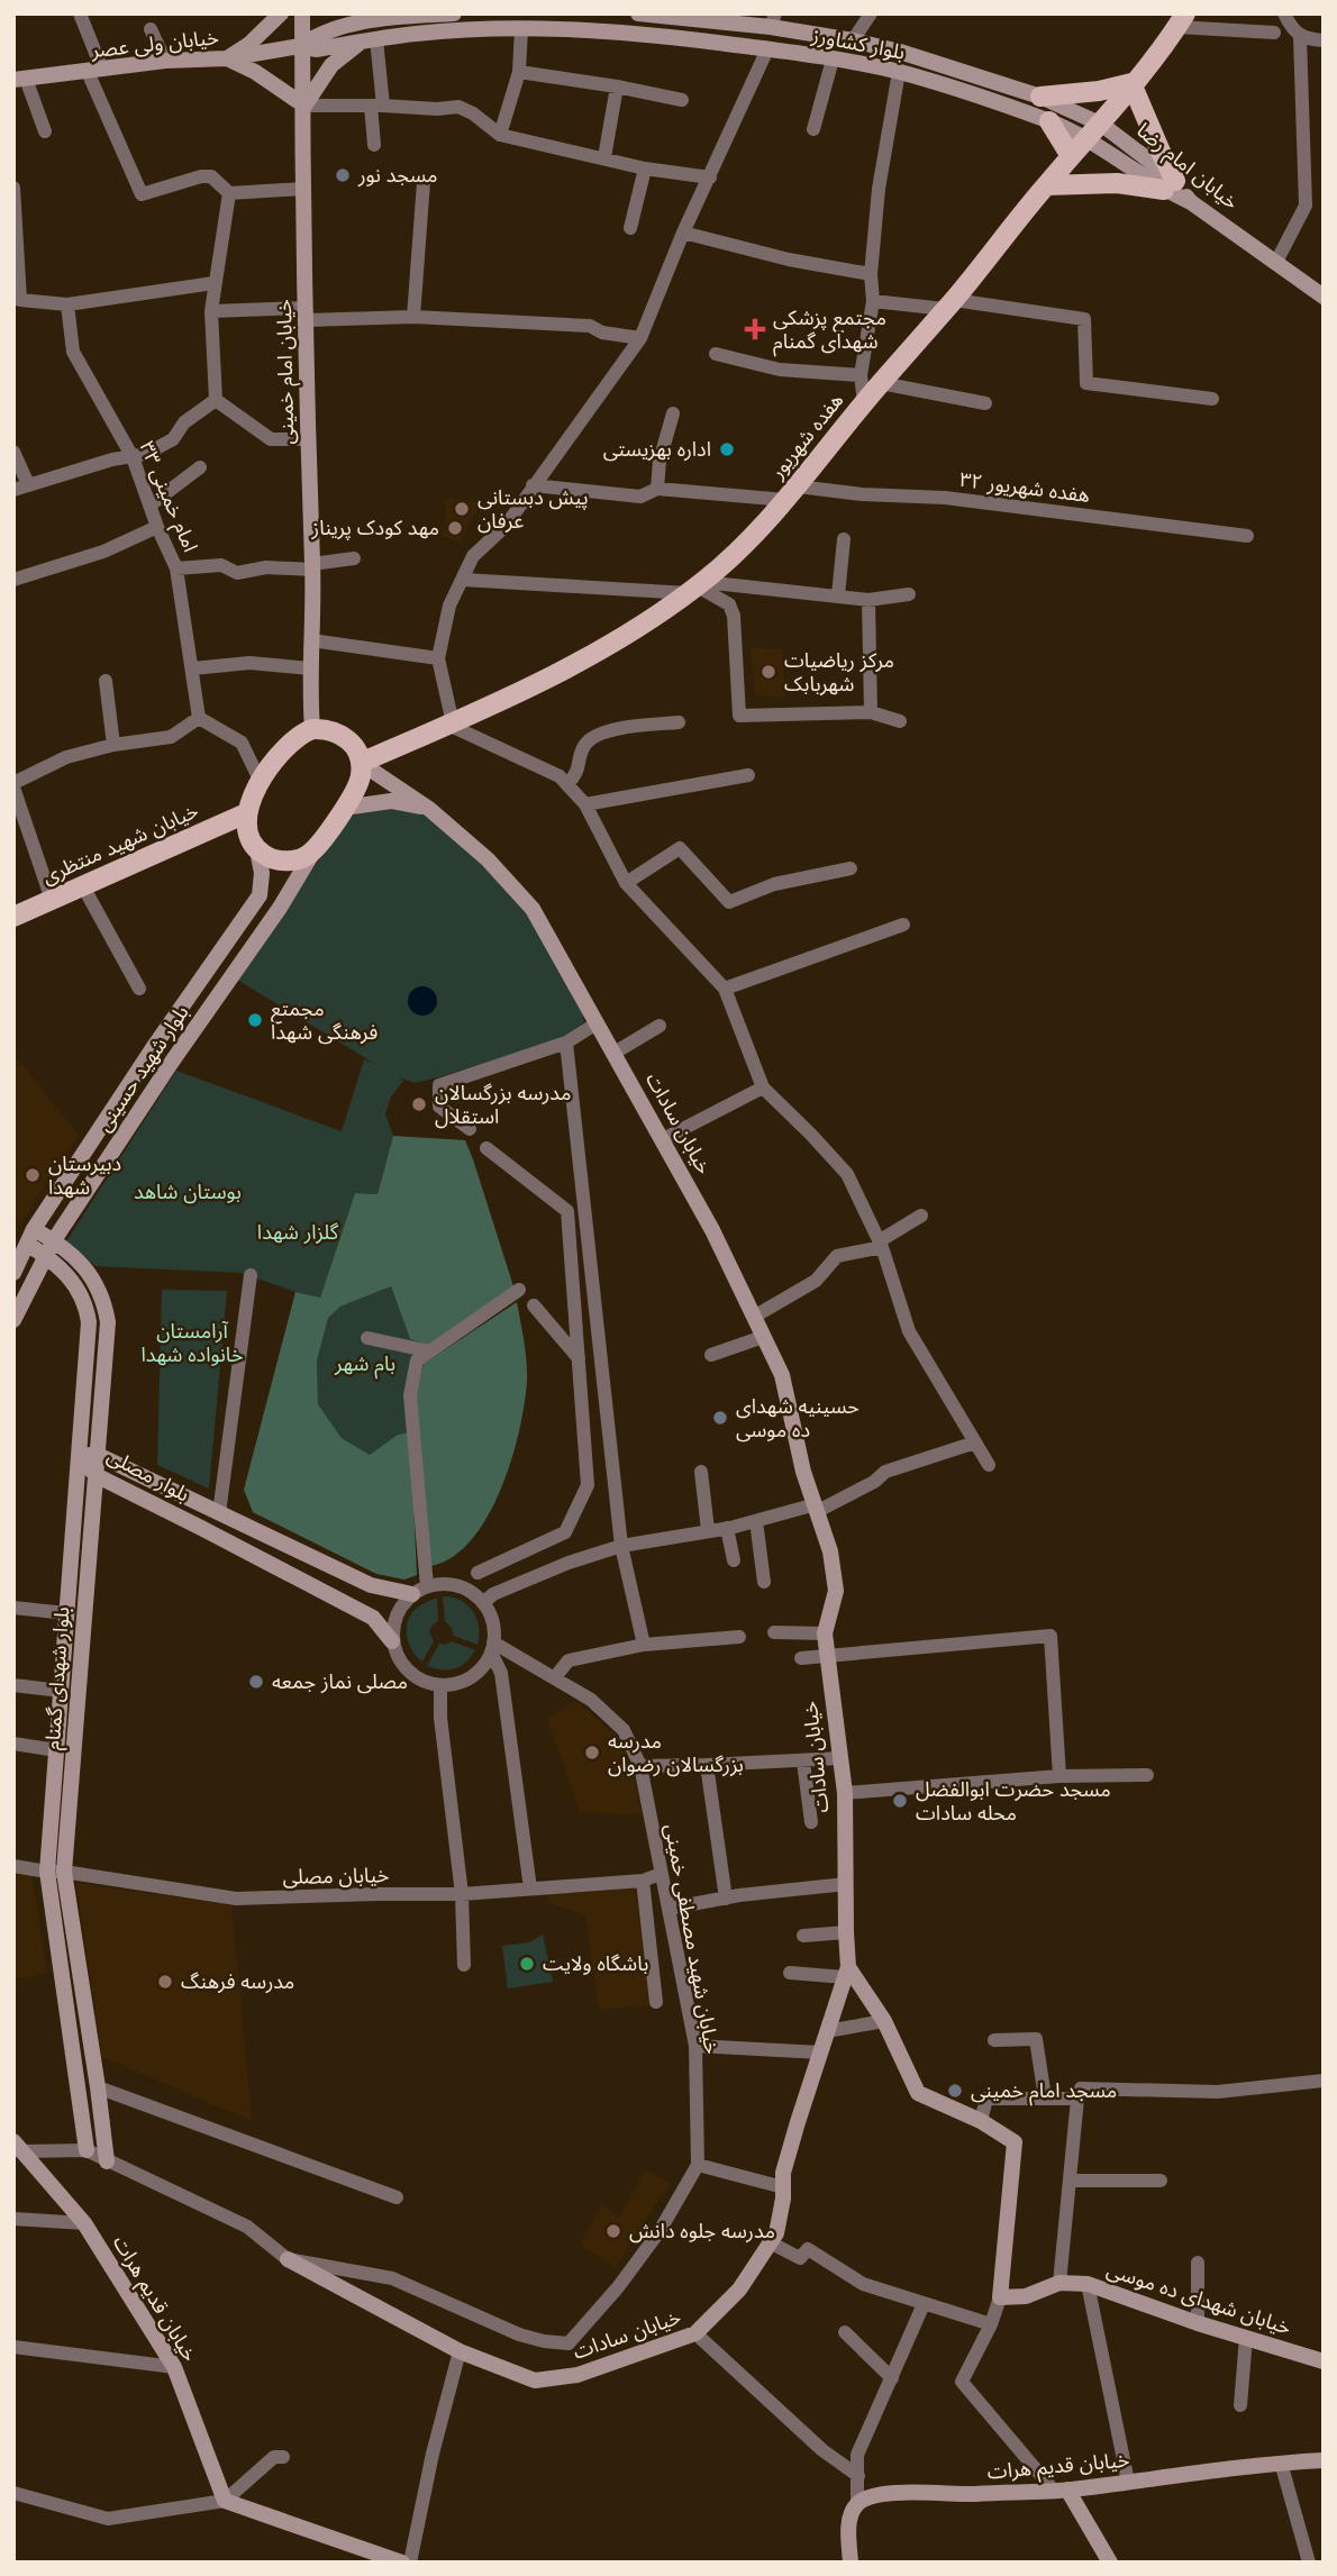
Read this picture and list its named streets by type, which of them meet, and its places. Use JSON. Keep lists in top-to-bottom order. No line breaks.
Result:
{"streets":{"main road":["هفده شهریور","خیابان شهید منتظری"],"street":["خیابان ولی عصر","بلوار کشاورز","خیابان امام رضا","خیابان امام خمینی","هفده شهریور ۳۲","امام خمینی ۳۳","بلوار شهید حسینی","خیابان سادات","بلوار مصلی","بلوار شهدای گمنام","خیابان مصلی","خیابان شهید مصطفی خمینی","خیابان قدیم هرات","خیابان شهدای ده موسی"]},"crossings":[["خیابان ولی عصر","بلوار کشاورز"],["خیابان ولی عصر","خیابان امام خمینی"],["بلوار کشاورز","خیابان امام رضا"],["بلوار کشاورز","خیابان امام خمینی"],["بلوار کشاورز","هفده شهریور"],["خیابان امام رضا","هفده شهریور"],["خیابان امام خمینی","هفده شهریور"],["خیابان امام خمینی","خیابان شهید منتظری"],["خیابان امام خمینی","بلوار شهید حسینی"],["خیابان امام خمینی","خیابان سادات"],["هفده شهریور","هفده شهریور ۳۲"],["هفده شهریور","خیابان شهید منتظری"],["هفده شهریور","بلوار شهید حسینی"],["هفده شهریور","خیابان سادات"],["خیابان شهید منتظری","بلوار شهید حسینی"],["خیابان شهید منتظری","خیابان سادات"],["بلوار شهید حسینی","خیابان سادات"],["بلوار شهید حسینی","بلوار شهدای گمنام"],["بلوار مصلی","بلوار شهدای گمنام"],["بلوار مصلی","خیابان شهید مصطفی خمینی"],["بلوار شهدای گمنام","خیابان مصلی"],["خیابان مصلی","خیابان شهید مصطفی خمینی"]],"parks":["بوستان شاهد","گلزار شهدا","آرامستان خانواده شهدا","بام شهر"],"places":{"other":["مسجد نور","اداره بهزیستی","پیش دبستانی عرفان","مهد کودک پریناز","مرکز ریاضیات شهربابک","مجمتع فرهنگی شهدا","مدرسه بزرگسالان استقلال","دبیرستان شهدا","حسینیه شهدای ده موسی","مصلی نماز جمعه","مدرسه بزرگسالان رضوان","مسجد حضرت ابوالفضل محله سادات","باشگاه ولایت","مدرسه فرهنگ","مسجد امام خمینی","مدرسه جلوه دانش"],"health":["مجتمع پزشکی شهدای گمنام"]}}
